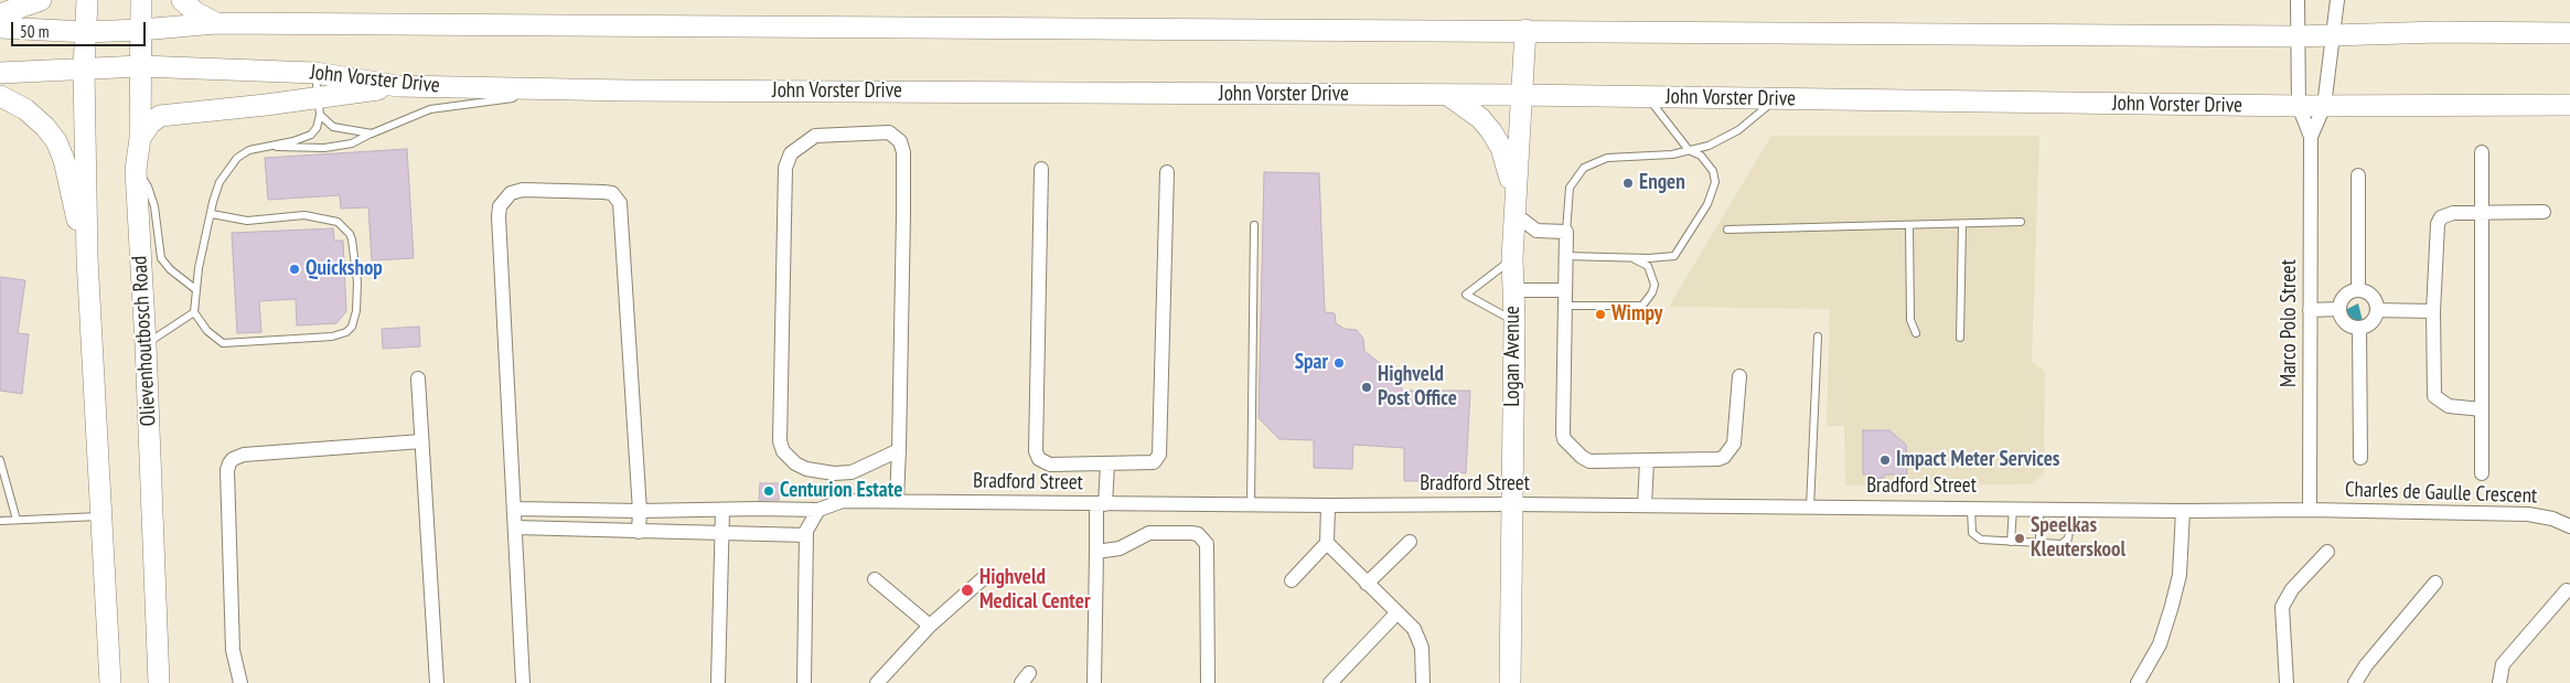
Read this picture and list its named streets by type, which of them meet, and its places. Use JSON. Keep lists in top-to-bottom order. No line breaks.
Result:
{"streets":{"main road":["John Vorster Drive","Olievenhoutbosch Road","Logan Avenue"],"street":["Marco Polo Street","Bradford Street","Charles de Gaulle Crescent"]},"crossings":[["John Vorster Drive","Marco Polo Street"],["John Vorster Drive","Olievenhoutbosch Road"],["John Vorster Drive","Logan Avenue"],["Marco Polo Street","Bradford Street"],["Marco Polo Street","Charles de Gaulle Crescent"],["Logan Avenue","Bradford Street"],["Bradford Street","Charles de Gaulle Crescent"]],"places":["Engen","Quickshop","Wimpy","Spar","Highveld Post Office","Impact Meter Services","Centurion Estate","Speelkas Kleuterskool","Highveld Medical Center"],"scale_bar":"50 m"}
